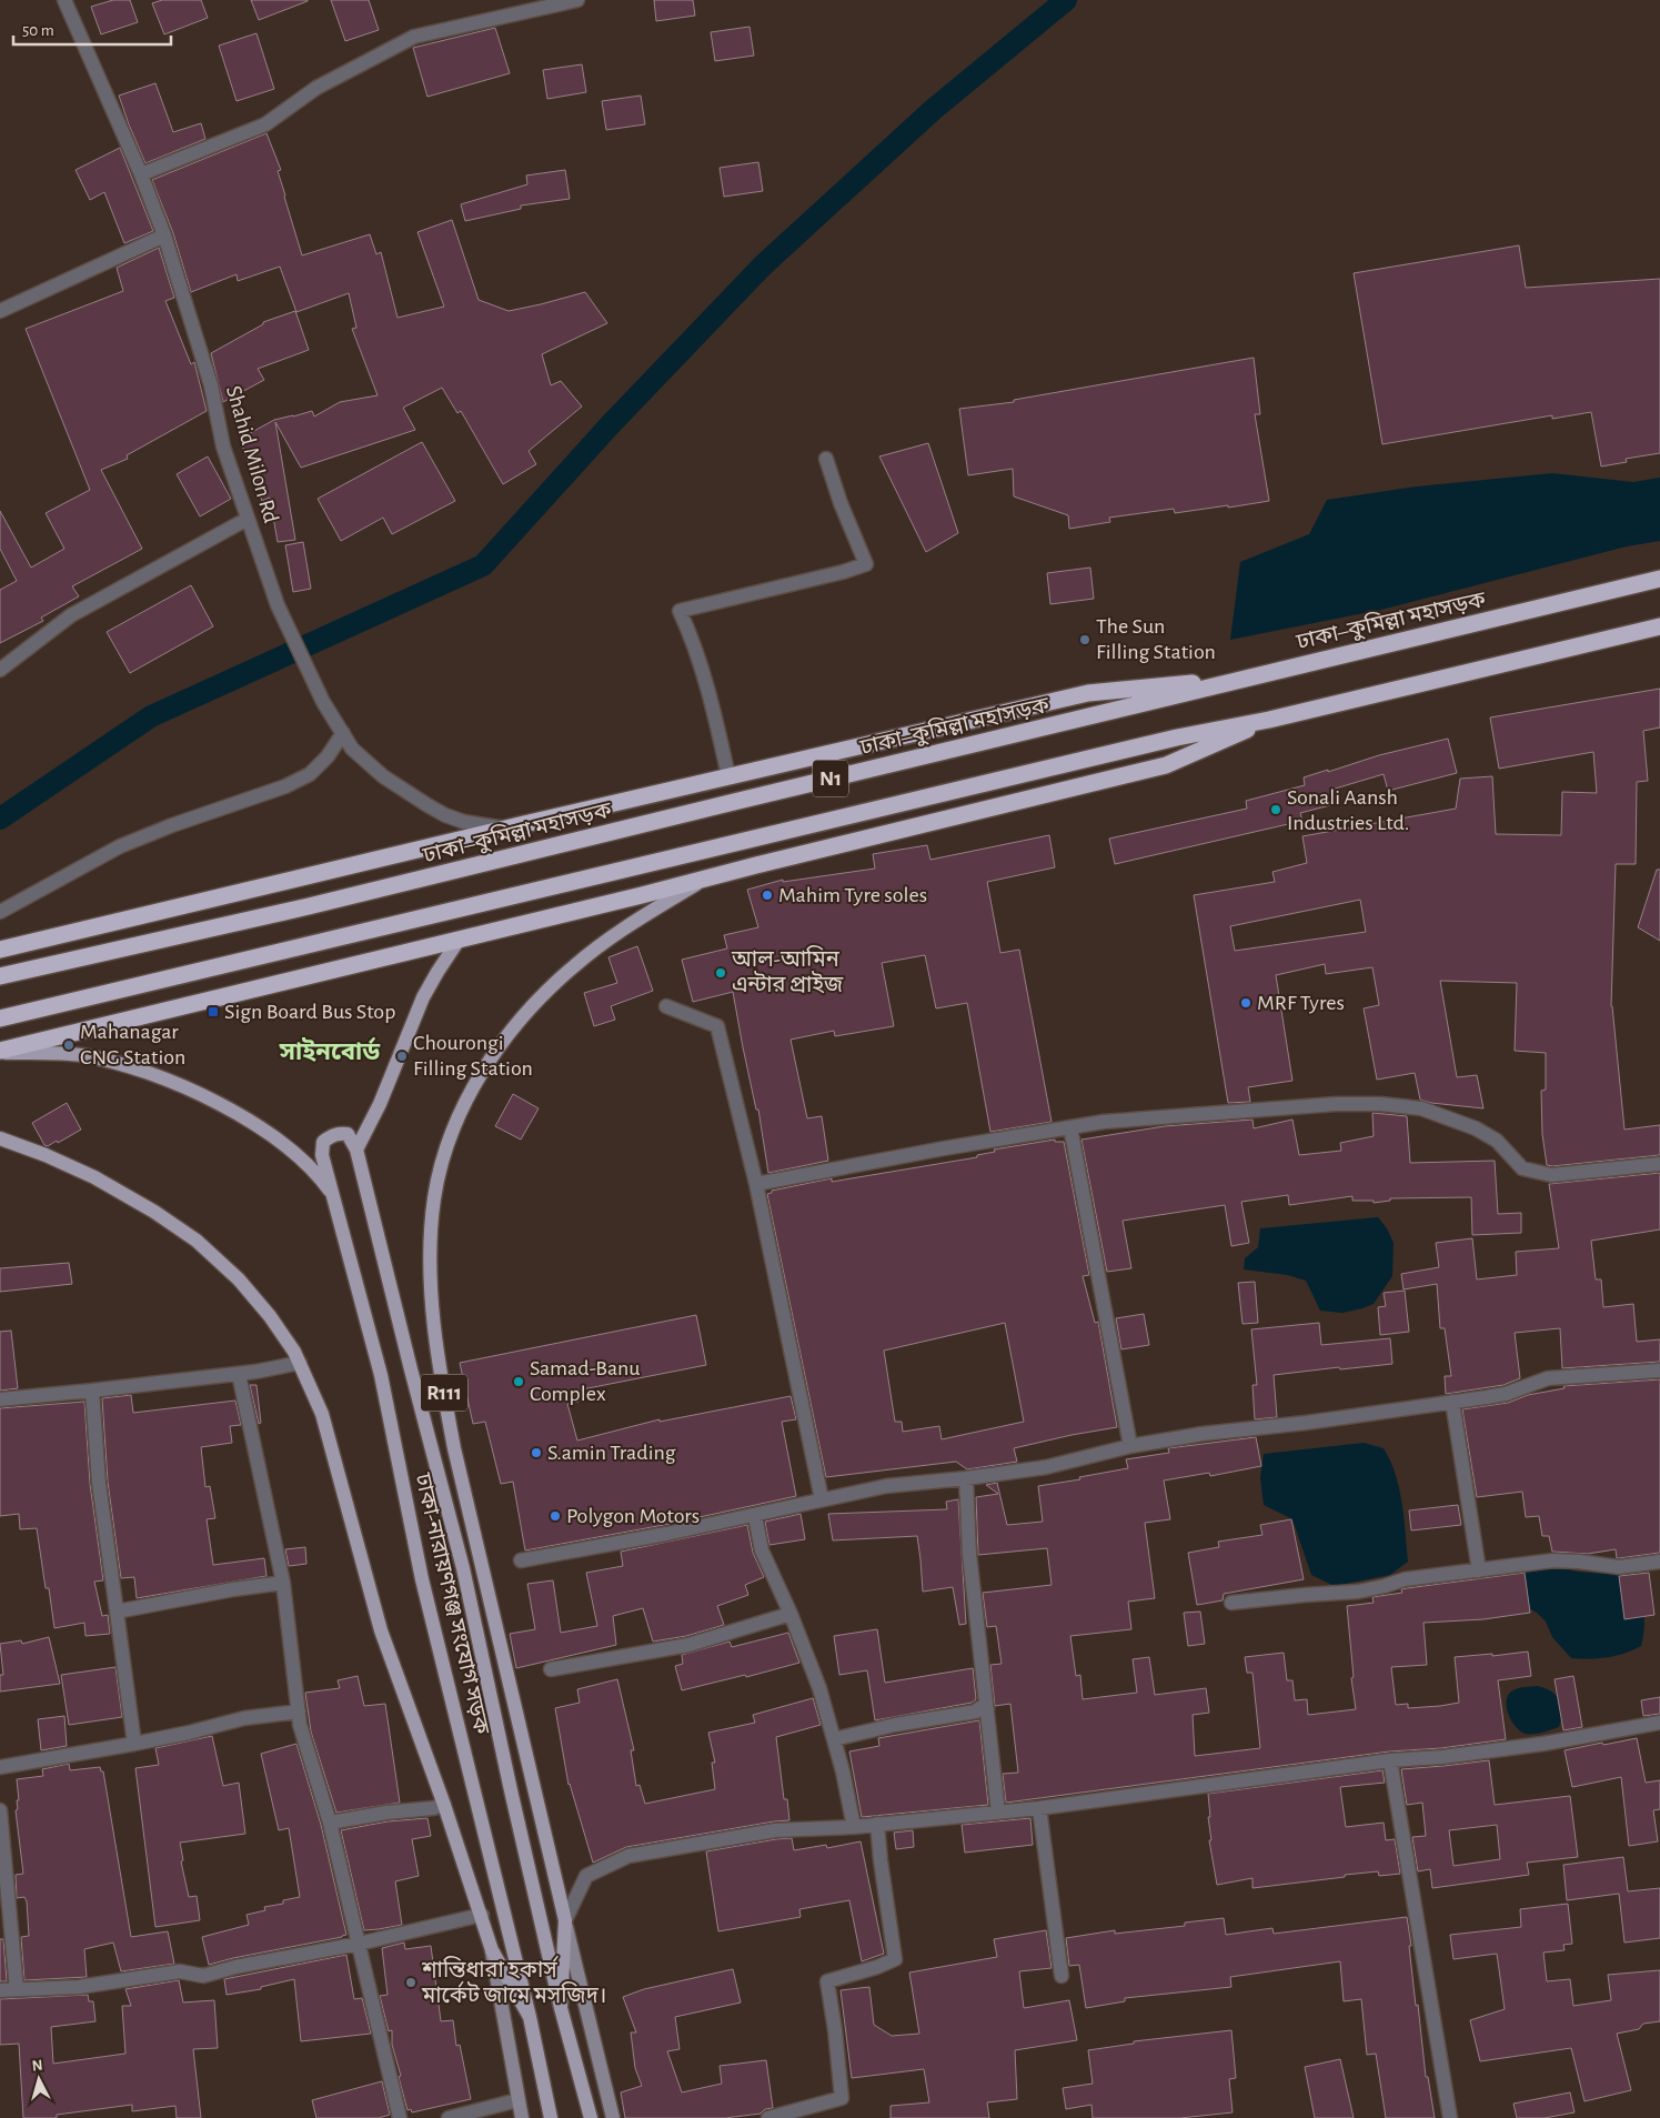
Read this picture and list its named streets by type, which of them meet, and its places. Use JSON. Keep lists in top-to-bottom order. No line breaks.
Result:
{"streets":{"highway":["ঢাকা–কুমিল্লা মহাসড়ক","N1"],"main road":["R111","ঢাকা-নারায়ণগঞ্জ সংযোগ সড়ক"],"street":["Shahid Milon Rd"]},"crossings":[["R111","ঢাকা-নারায়ণগঞ্জ সংযোগ সড়ক"]],"districts":["সাইনবোর্ড"],"places":{"other":["The Sun Filling Station","Sonali Aansh Industries Ltd.","Mahim Tyre soles","আল-আমিন এন্টার প্রাইজ","MRF Tyres","Mahanagar CNG Station","Chourongi Filling Station","Samad-Banu Complex","S.amin Trading","Polygon Motors","শান্তিধারা হকার্স মার্কেট জামে মসজিদ।"],"transit":["Sign Board Bus Stop"]},"scale_bar":"50 m","north":"top"}
